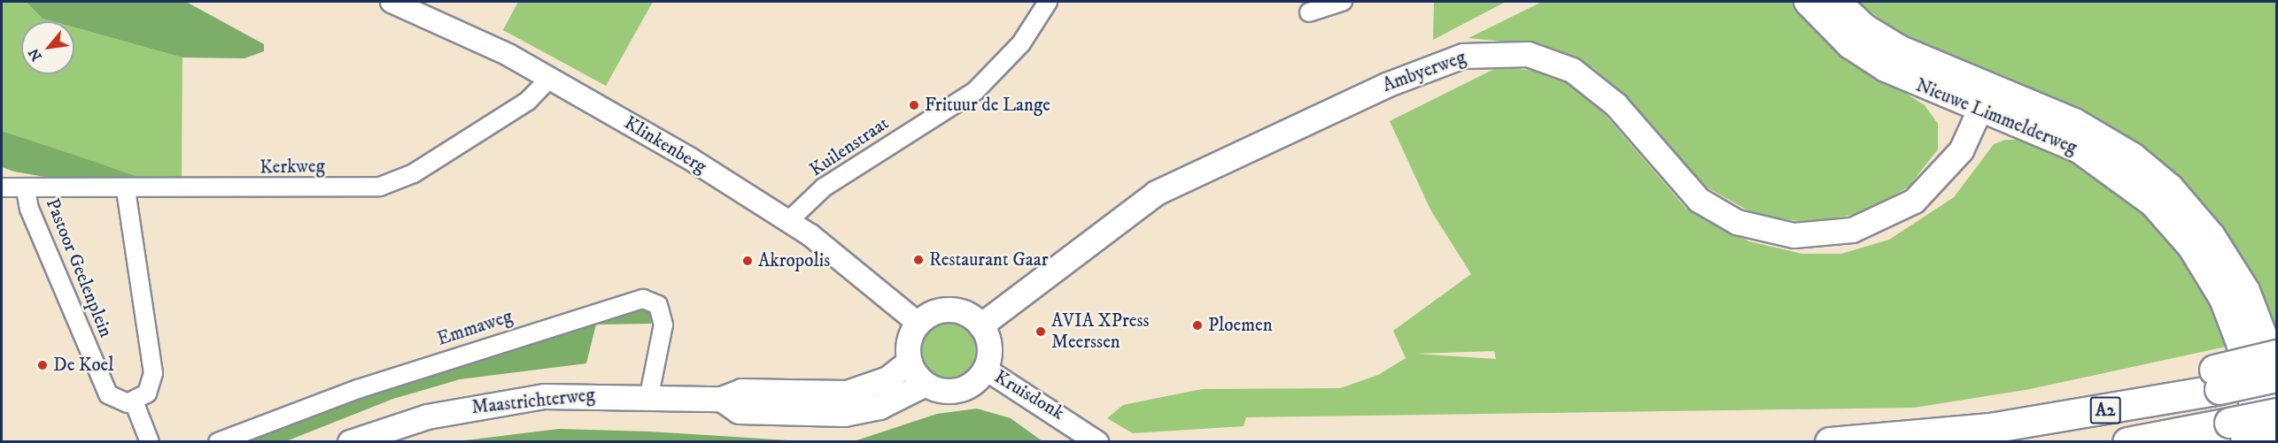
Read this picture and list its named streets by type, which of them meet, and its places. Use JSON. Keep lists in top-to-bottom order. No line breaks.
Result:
{"streets":{"highway":["A2"],"main road":["Ambyerweg","Nieuwe Limmelderweg","Maastrichterweg"],"street":["Klinkenberg","Kuilenstraat","Kerkweg","Pastoor Geelenplein","Emmaweg","Kruisdonk"]},"crossings":[["Ambyerweg","Nieuwe Limmelderweg"],["Ambyerweg","Klinkenberg"],["Ambyerweg","Kruisdonk"],["Ambyerweg","Maastrichterweg"],["Klinkenberg","Kuilenstraat"],["Klinkenberg","Kerkweg"],["Klinkenberg","Kruisdonk"],["Klinkenberg","Maastrichterweg"],["Kerkweg","Pastoor Geelenplein"],["Emmaweg","Maastrichterweg"],["Kruisdonk","Maastrichterweg"]],"places":["Frituur de Lange","Restaurant Gaar","Akropolis","Ploemen","AVIA XPress Meerssen","De Koel"],"north":"bottom left"}
